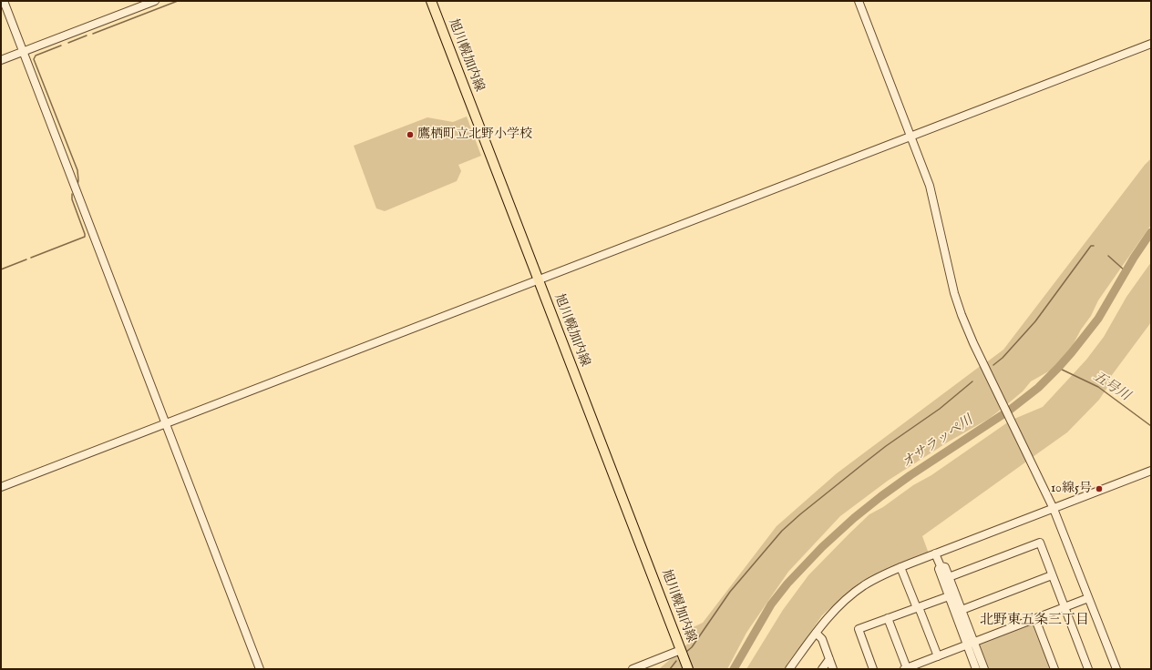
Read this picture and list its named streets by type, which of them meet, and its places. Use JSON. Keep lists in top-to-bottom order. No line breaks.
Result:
{"streets":{"main road":["旭川幌加内線"]},"districts":["北野東五条三丁目"],"water":["五号川","オサラッペ川"],"places":["鷹栖町立北野小学校","10線5号"]}
